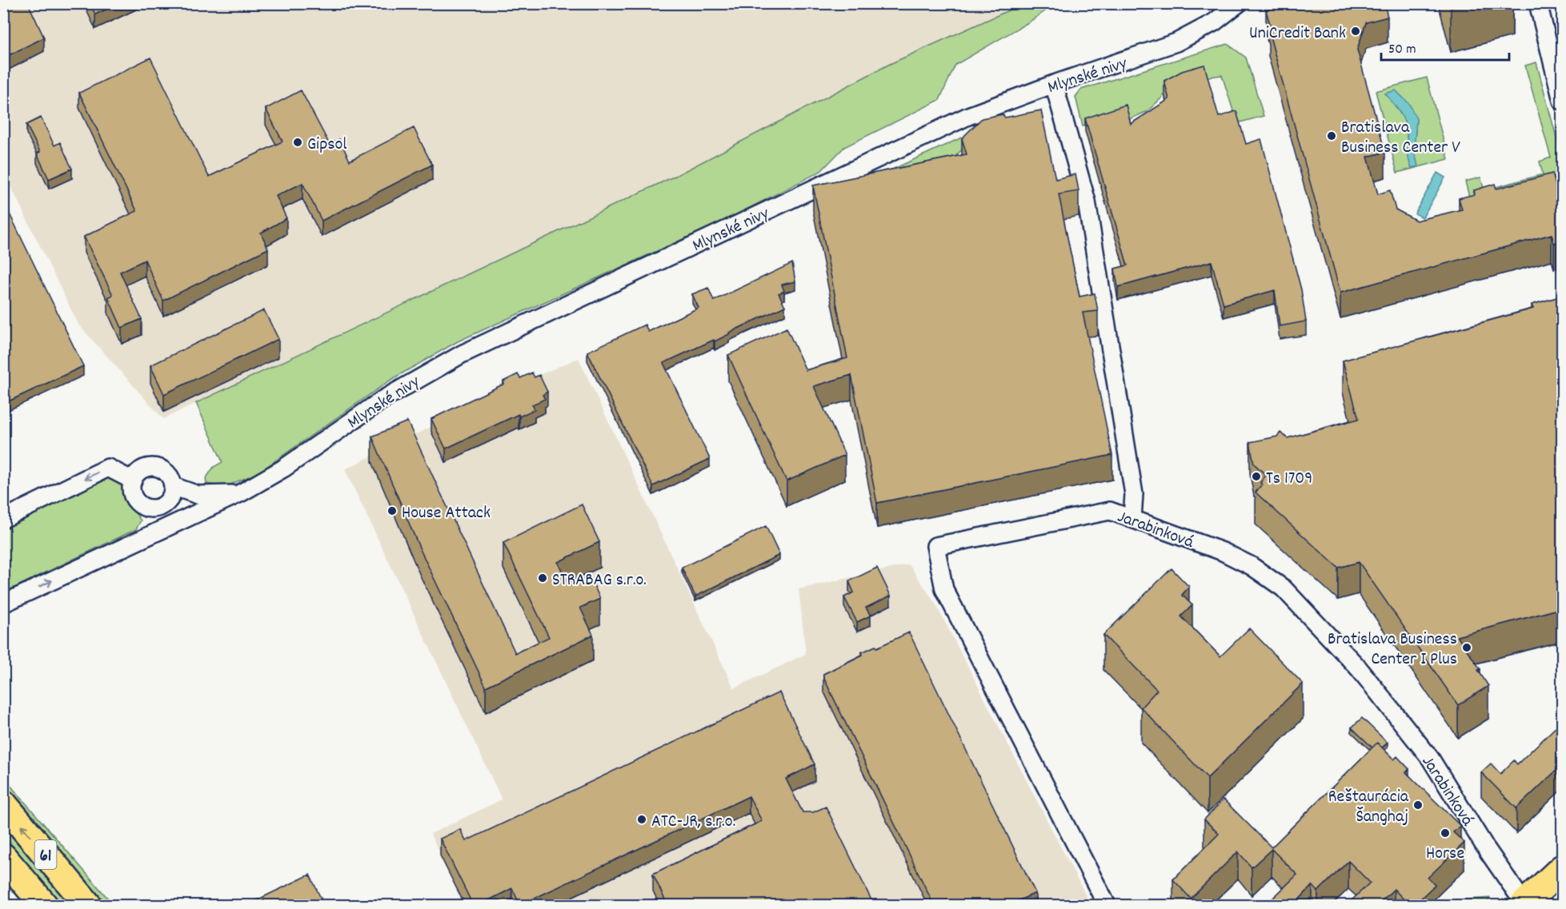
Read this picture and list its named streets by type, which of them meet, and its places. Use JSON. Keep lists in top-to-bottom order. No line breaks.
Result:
{"streets":{"main road":["61"],"street":["Mlynské nivy","Jarabinková"]},"places":["UniCredit Bank","Bratislava Business Center V","Gipsol","Ts 1709","House Attack","STRABAG s.r.o.","Bratislava Business Center I Plus","Reštaurácia Šanghaj","ATC-JR, s.r.o.","Horse"],"scale_bar":"50 m"}
